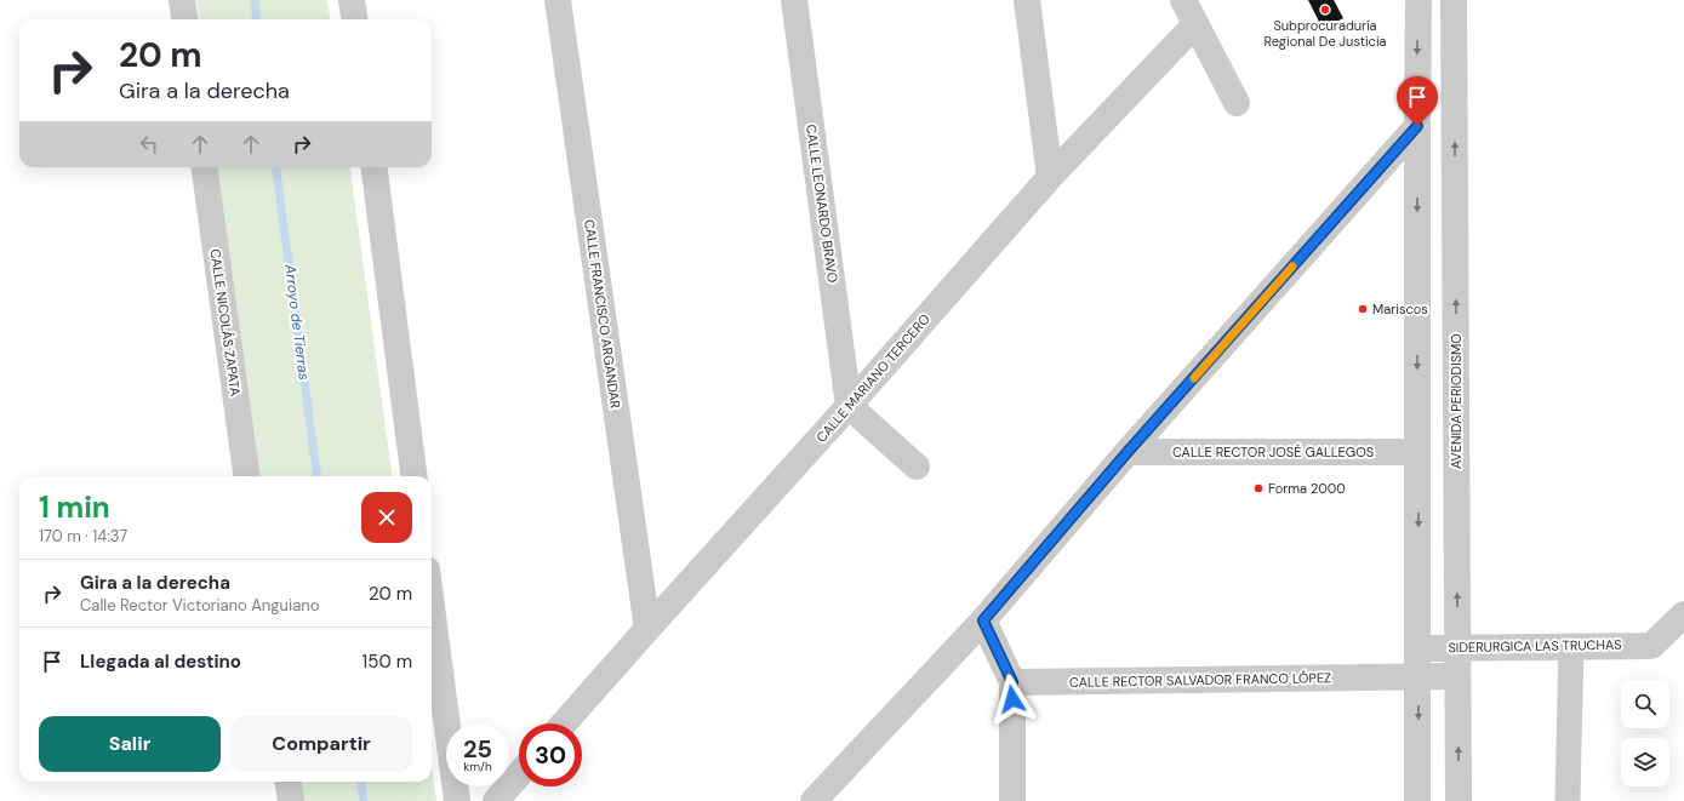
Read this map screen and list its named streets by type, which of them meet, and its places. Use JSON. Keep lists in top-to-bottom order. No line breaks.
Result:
{"streets":{"street":["CALLE LEONARDO BRAVO","CALLE FRANCISCO ARGANDAR","CALLE NICOLÁS ZAPATA","CALLE MARIANO TERCERO","AVENIDA PERIODISMO","CALLE RECTOR JOSÉ GALLEGOS","SIDERURGICA LAS TRUCHAS","CALLE RECTOR SALVADOR FRANCO LÓPEZ"]},"crossings":[["CALLE LEONARDO BRAVO","CALLE MARIANO TERCERO"],["CALLE FRANCISCO ARGANDAR","CALLE MARIANO TERCERO"],["AVENIDA PERIODISMO","SIDERURGICA LAS TRUCHAS"],["AVENIDA PERIODISMO","CALLE RECTOR SALVADOR FRANCO LÓPEZ"]],"water":["Arroyo de Tierras"],"places":["Subprocuraduría Regional De Justicia","Mariscos","Forma 2000"],"page":{"turn":["20 m","Gira a la derecha"],"heading":["1 min","170 m · 14:37"],"list":[{"name":"Gira a la derecha","note":"Calle Rector Victoriano Anguiano","value":"20 m"},{"name":"Llegada al destino","value":"150 m"}],"buttons":["Salir","Compartir"],"speed":"25 km/h","limit":"30"}}
